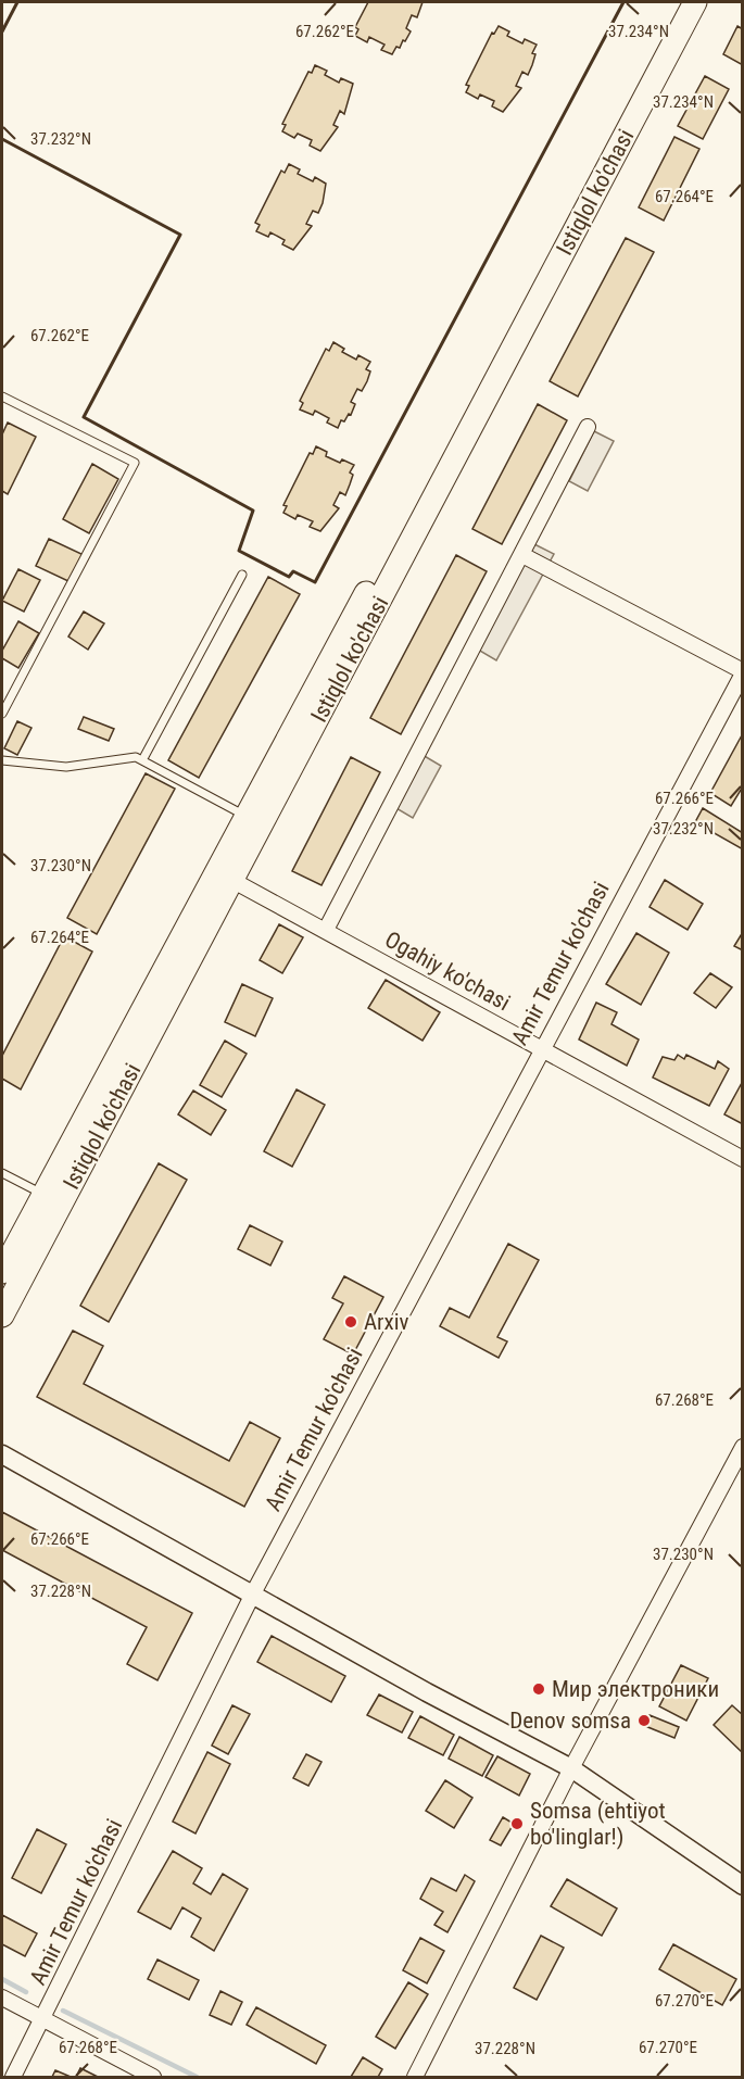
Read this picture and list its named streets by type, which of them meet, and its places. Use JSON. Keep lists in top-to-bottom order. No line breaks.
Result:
{"streets":{"main road":["Istiqlol ko'chasi"],"street":["Amir Temur ko'chasi","Ogahiy ko'chasi"]},"crossings":[["Istiqlol ko'chasi","Ogahiy ko'chasi"],["Amir Temur ko'chasi","Ogahiy ko'chasi"]],"places":["Arxiv","Мир электроники","Denov somsa","Somsa (ehtiyot bo'linglar!)"],"coordinates":["37.234°N","67.262°E","37.232°N","67.264°E","67.266°E","37.230°N","67.268°E","37.228°N","67.270°E"]}
